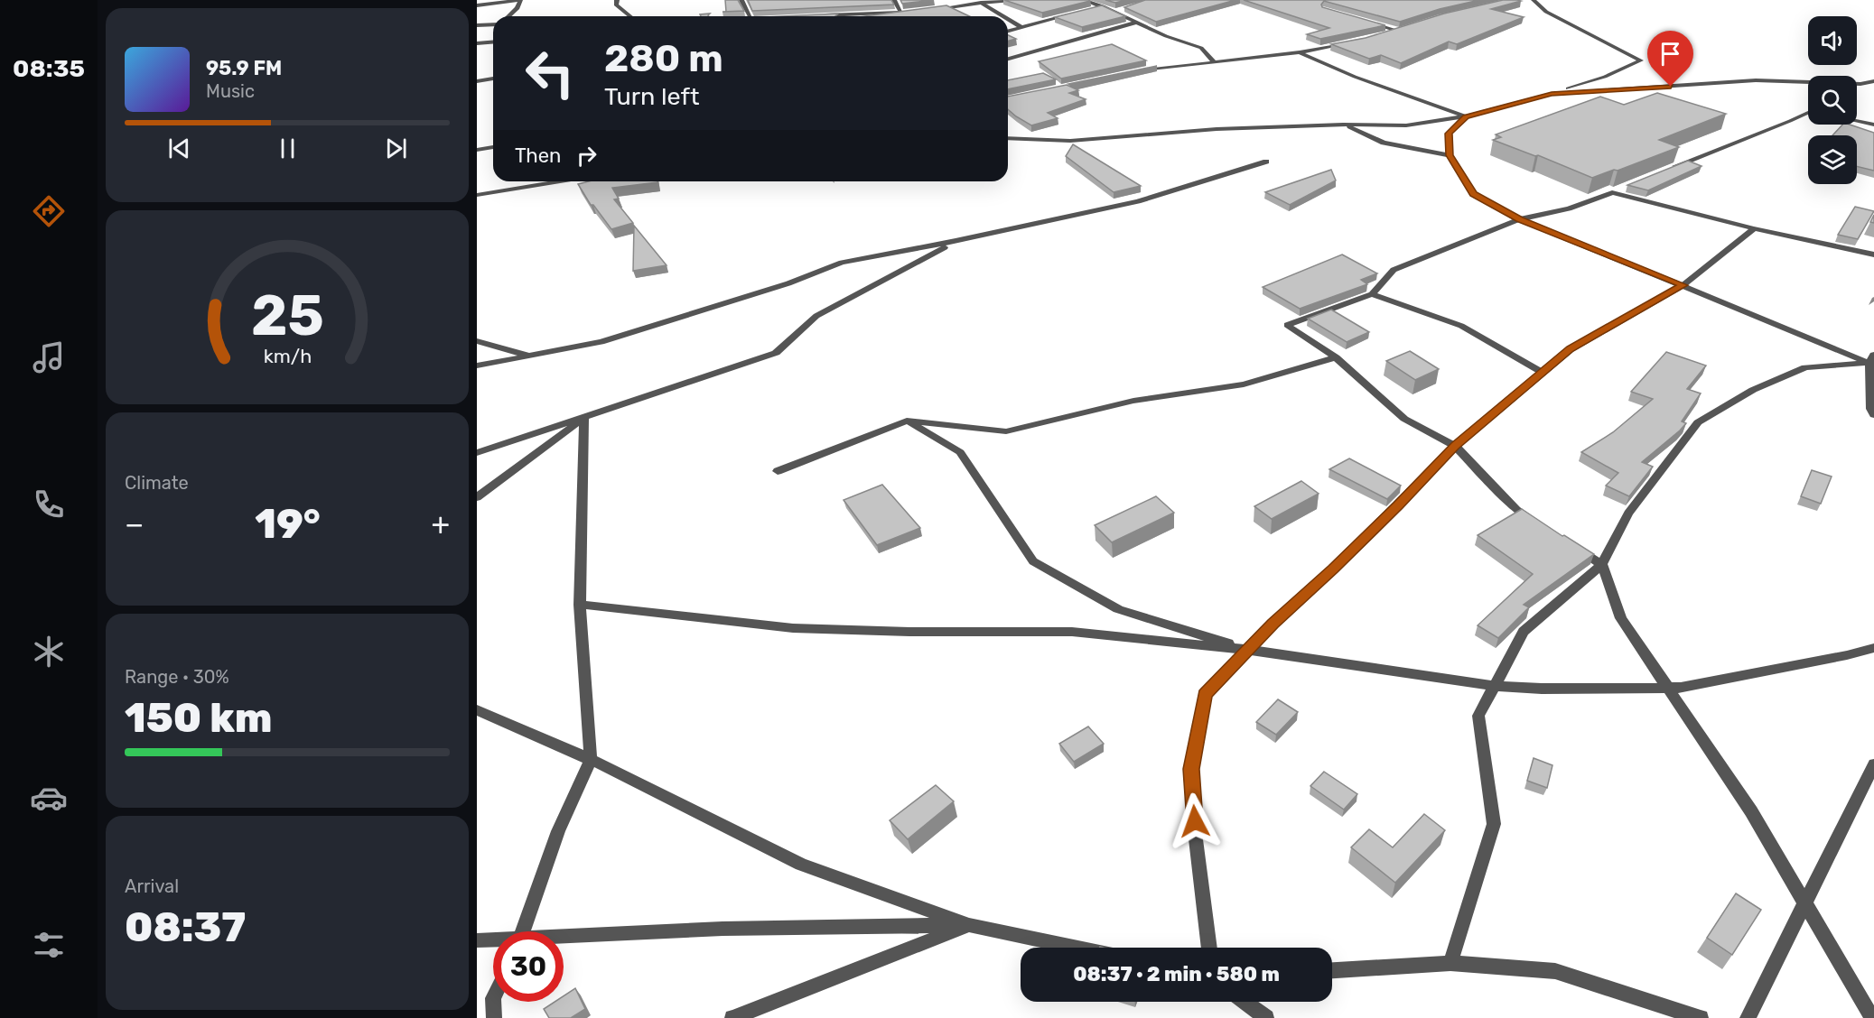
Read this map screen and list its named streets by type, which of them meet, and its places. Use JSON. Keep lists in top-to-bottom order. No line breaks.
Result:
{"page":{"tabs":"08:35","turn":["280 m","Turn left"],"song":["95.9 FM","Music"],"then":"Then","tile":["Climate",["Range · 30%","150 km"],["Arrival","08:37"]],"heat":["−","19°","+"],"limit":"30","trip":"08:37 · 2 min · 580 m","gauge":["25","km/h"]}}
